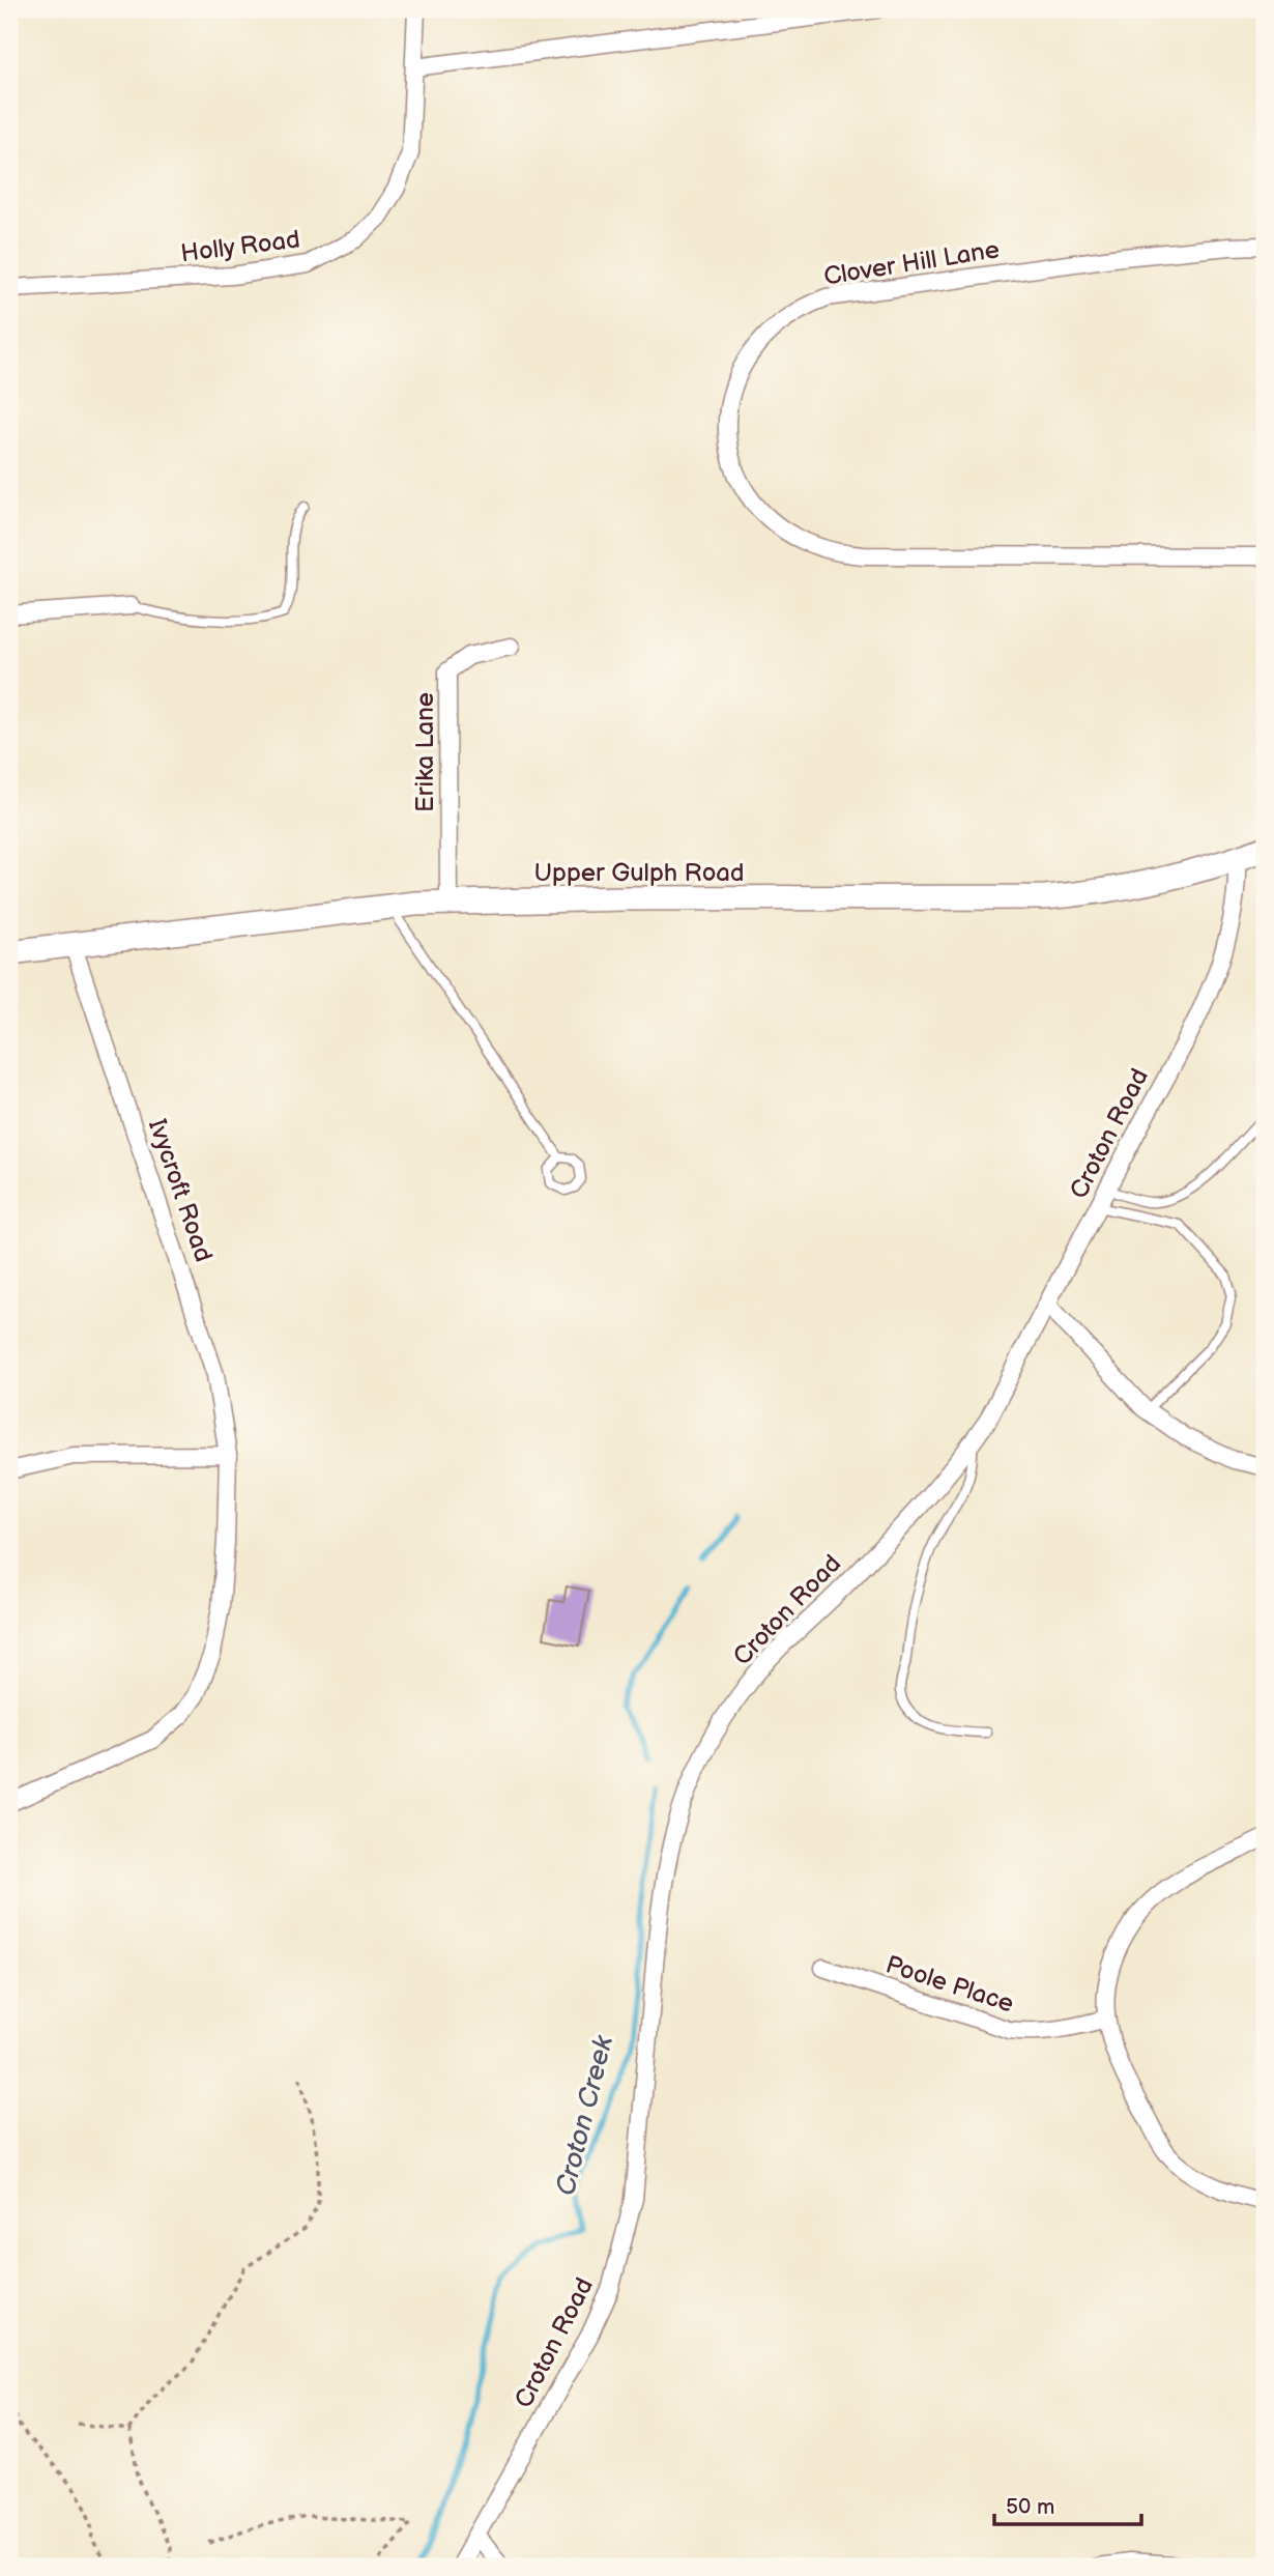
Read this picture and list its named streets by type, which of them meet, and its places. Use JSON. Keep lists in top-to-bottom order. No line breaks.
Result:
{"streets":{"street":["Holly Road","Clover Hill Lane","Erika Lane","Upper Gulph Road","Croton Road","Ivycroft Road","Poole Place"]},"crossings":[["Erika Lane","Upper Gulph Road"],["Upper Gulph Road","Croton Road"],["Upper Gulph Road","Ivycroft Road"]],"water":["Croton Creek"],"scale_bar":"50 m"}
